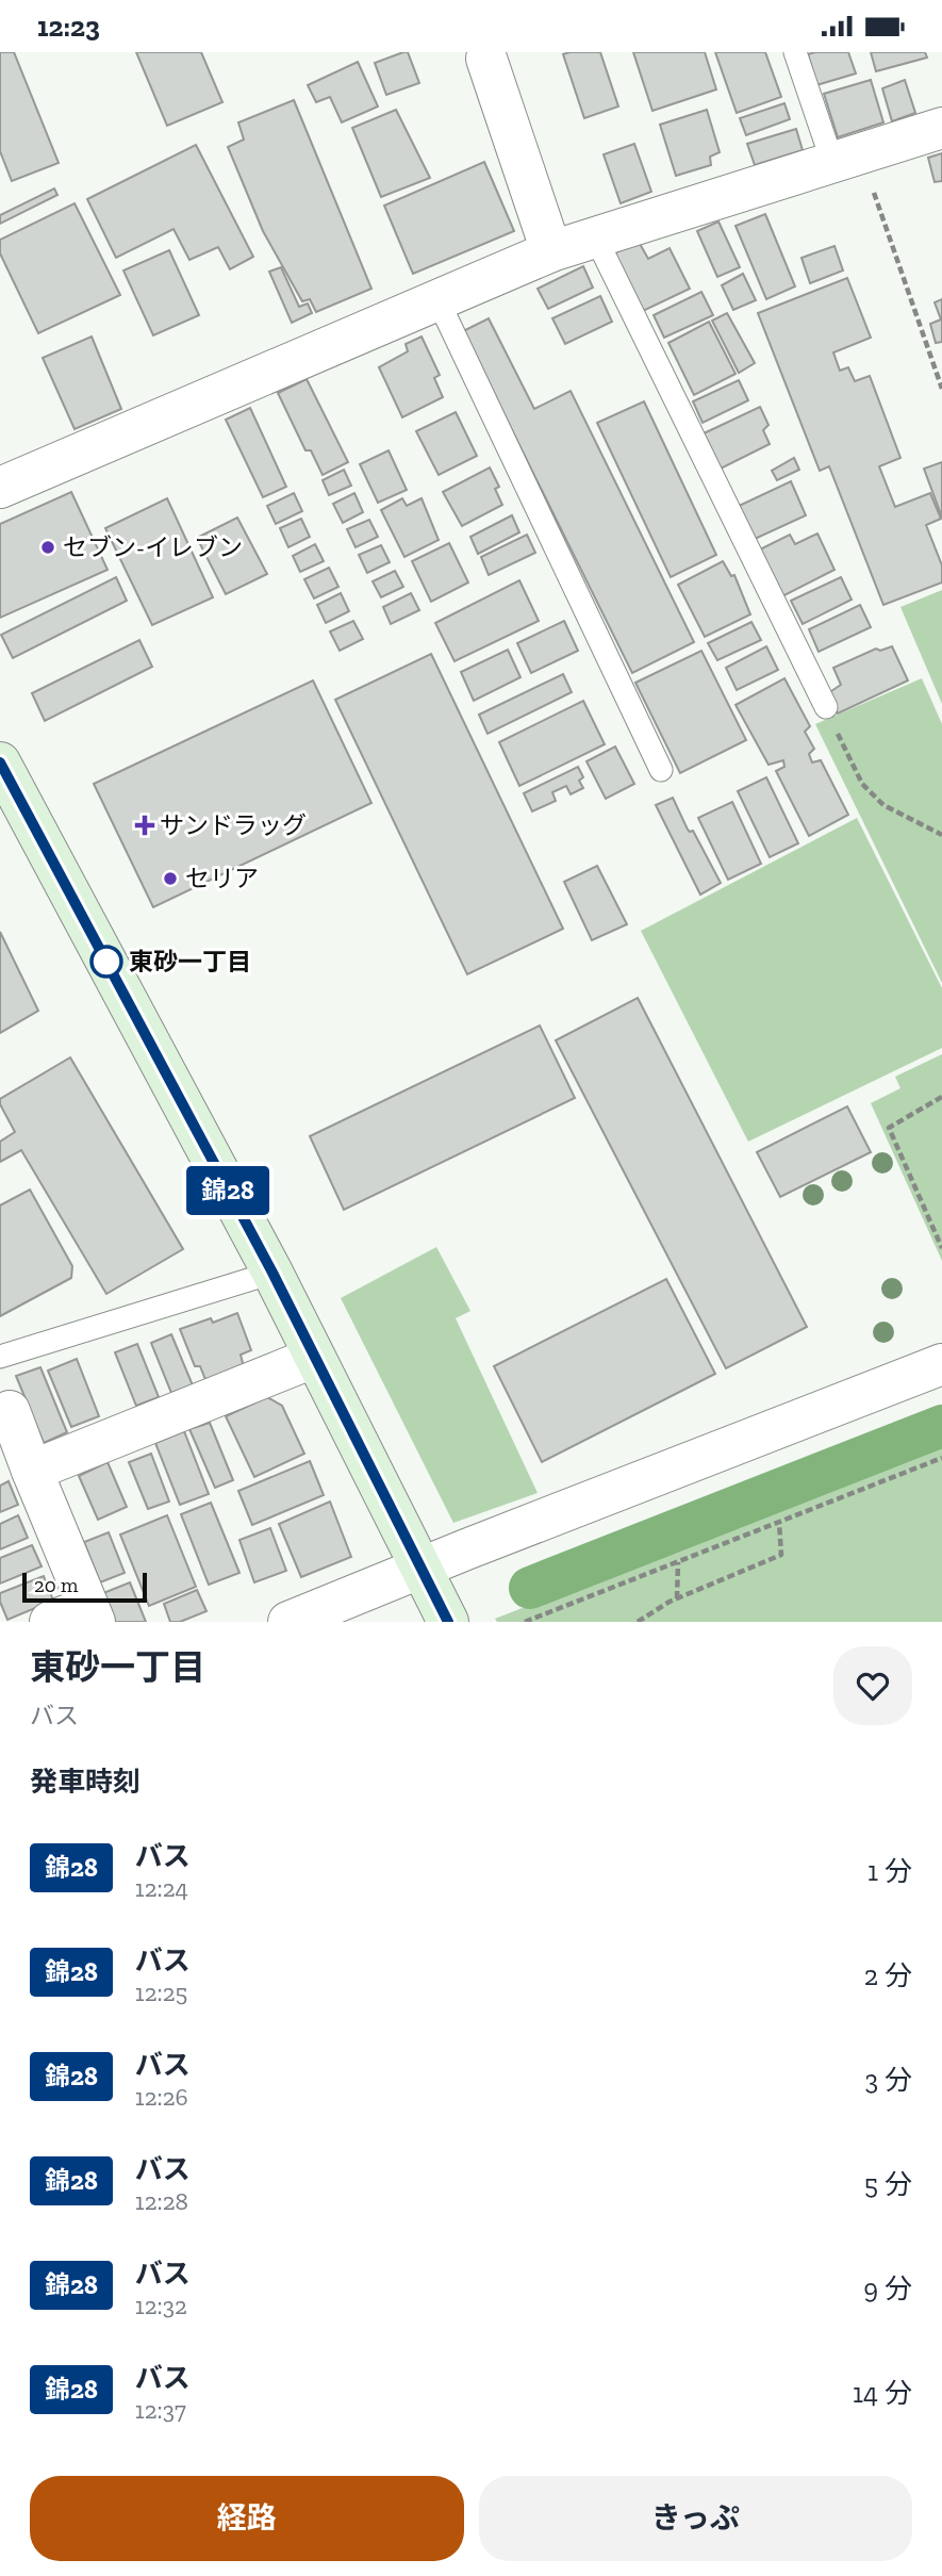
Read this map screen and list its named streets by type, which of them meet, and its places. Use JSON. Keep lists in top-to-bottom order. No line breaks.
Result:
{"places":{"other":["セブン-イレブン","セリア","東砂一丁目"],"health":["サンドラッグ"]},"lines":["bus line 錦28"],"scale_bar":"20 m","page":{"status":"12:23","on_map":"錦28","scale":"20 m","heading":[["東砂一丁目","バス"],"発車時刻"],"list":[{"mark":"錦28","name":"バス","note":"12:24","value":"1 分"},{"mark":"錦28","name":"バス","note":"12:25","value":"2 分"},{"mark":"錦28","name":"バス","note":"12:26","value":"3 分"},{"mark":"錦28","name":"バス","note":"12:28","value":"5 分"},{"mark":"錦28","name":"バス","note":"12:32","value":"9 分"},{"mark":"錦28","name":"バス","note":"12:37","value":"14 分"}],"buttons":["経路","きっぷ"]}}
